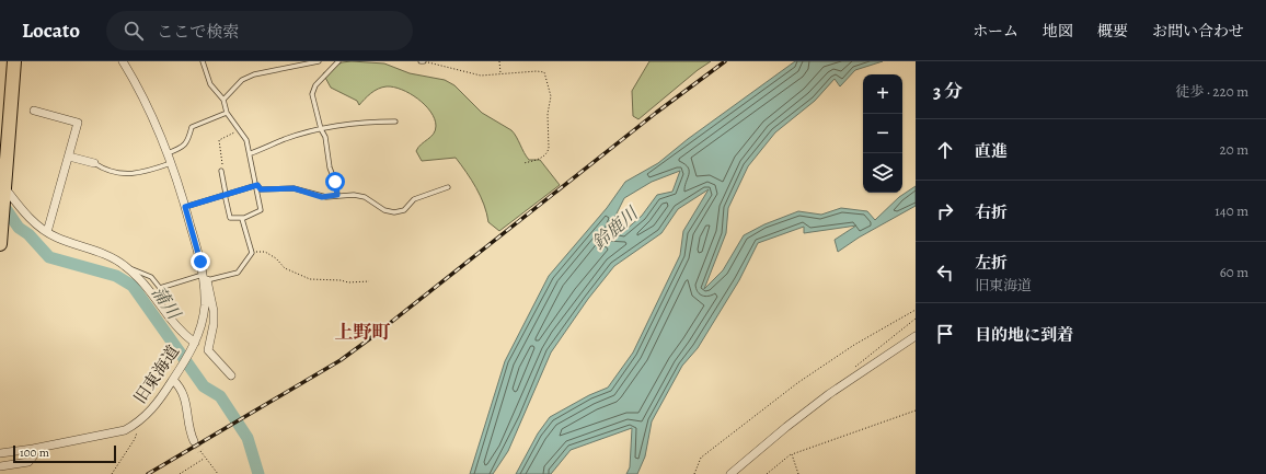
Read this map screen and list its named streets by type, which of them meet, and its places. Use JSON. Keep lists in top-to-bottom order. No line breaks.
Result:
{"streets":{"street":["旧東海道"]},"districts":["上野町"],"water":["鈴鹿川","蒲川"],"scale_bar":"100 m","page":{"header":"Locato","search":"ここで検索","nav":["ホーム","地図","概要","お問い合わせ"],"heading":["3 分","徒歩 · 220 m"],"map_buttons":["+","−"],"list":[["直進","20 m"],["右折","140 m"],["左折","旧東海道","60 m"],"目的地に到着"],"scale":"100 m"}}
